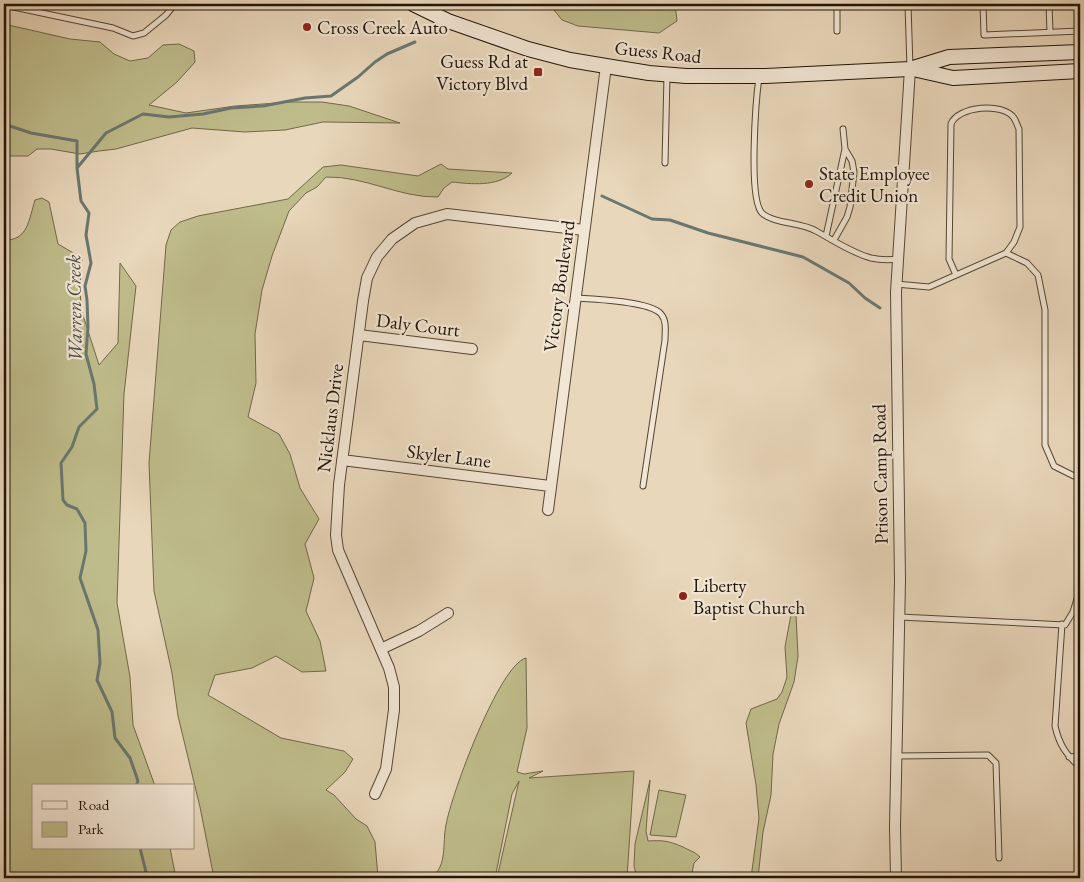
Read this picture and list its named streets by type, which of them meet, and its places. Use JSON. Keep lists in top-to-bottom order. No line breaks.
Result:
{"streets":{"main road":["Guess Road"],"street":["Victory Boulevard","Daly Court","Nicklaus Drive","Skyler Lane","Prison Camp Road"]},"crossings":[["Guess Road","Victory Boulevard"],["Guess Road","Prison Camp Road"],["Victory Boulevard","Nicklaus Drive"],["Victory Boulevard","Skyler Lane"],["Daly Court","Nicklaus Drive"],["Nicklaus Drive","Skyler Lane"]],"water":["Warren Creek"],"places":{"other":["Cross Creek Auto","State Employee Credit Union","Liberty Baptist Church"],"transit":["Guess Rd at Victory Blvd"]},"legend":["Road","Park"]}
